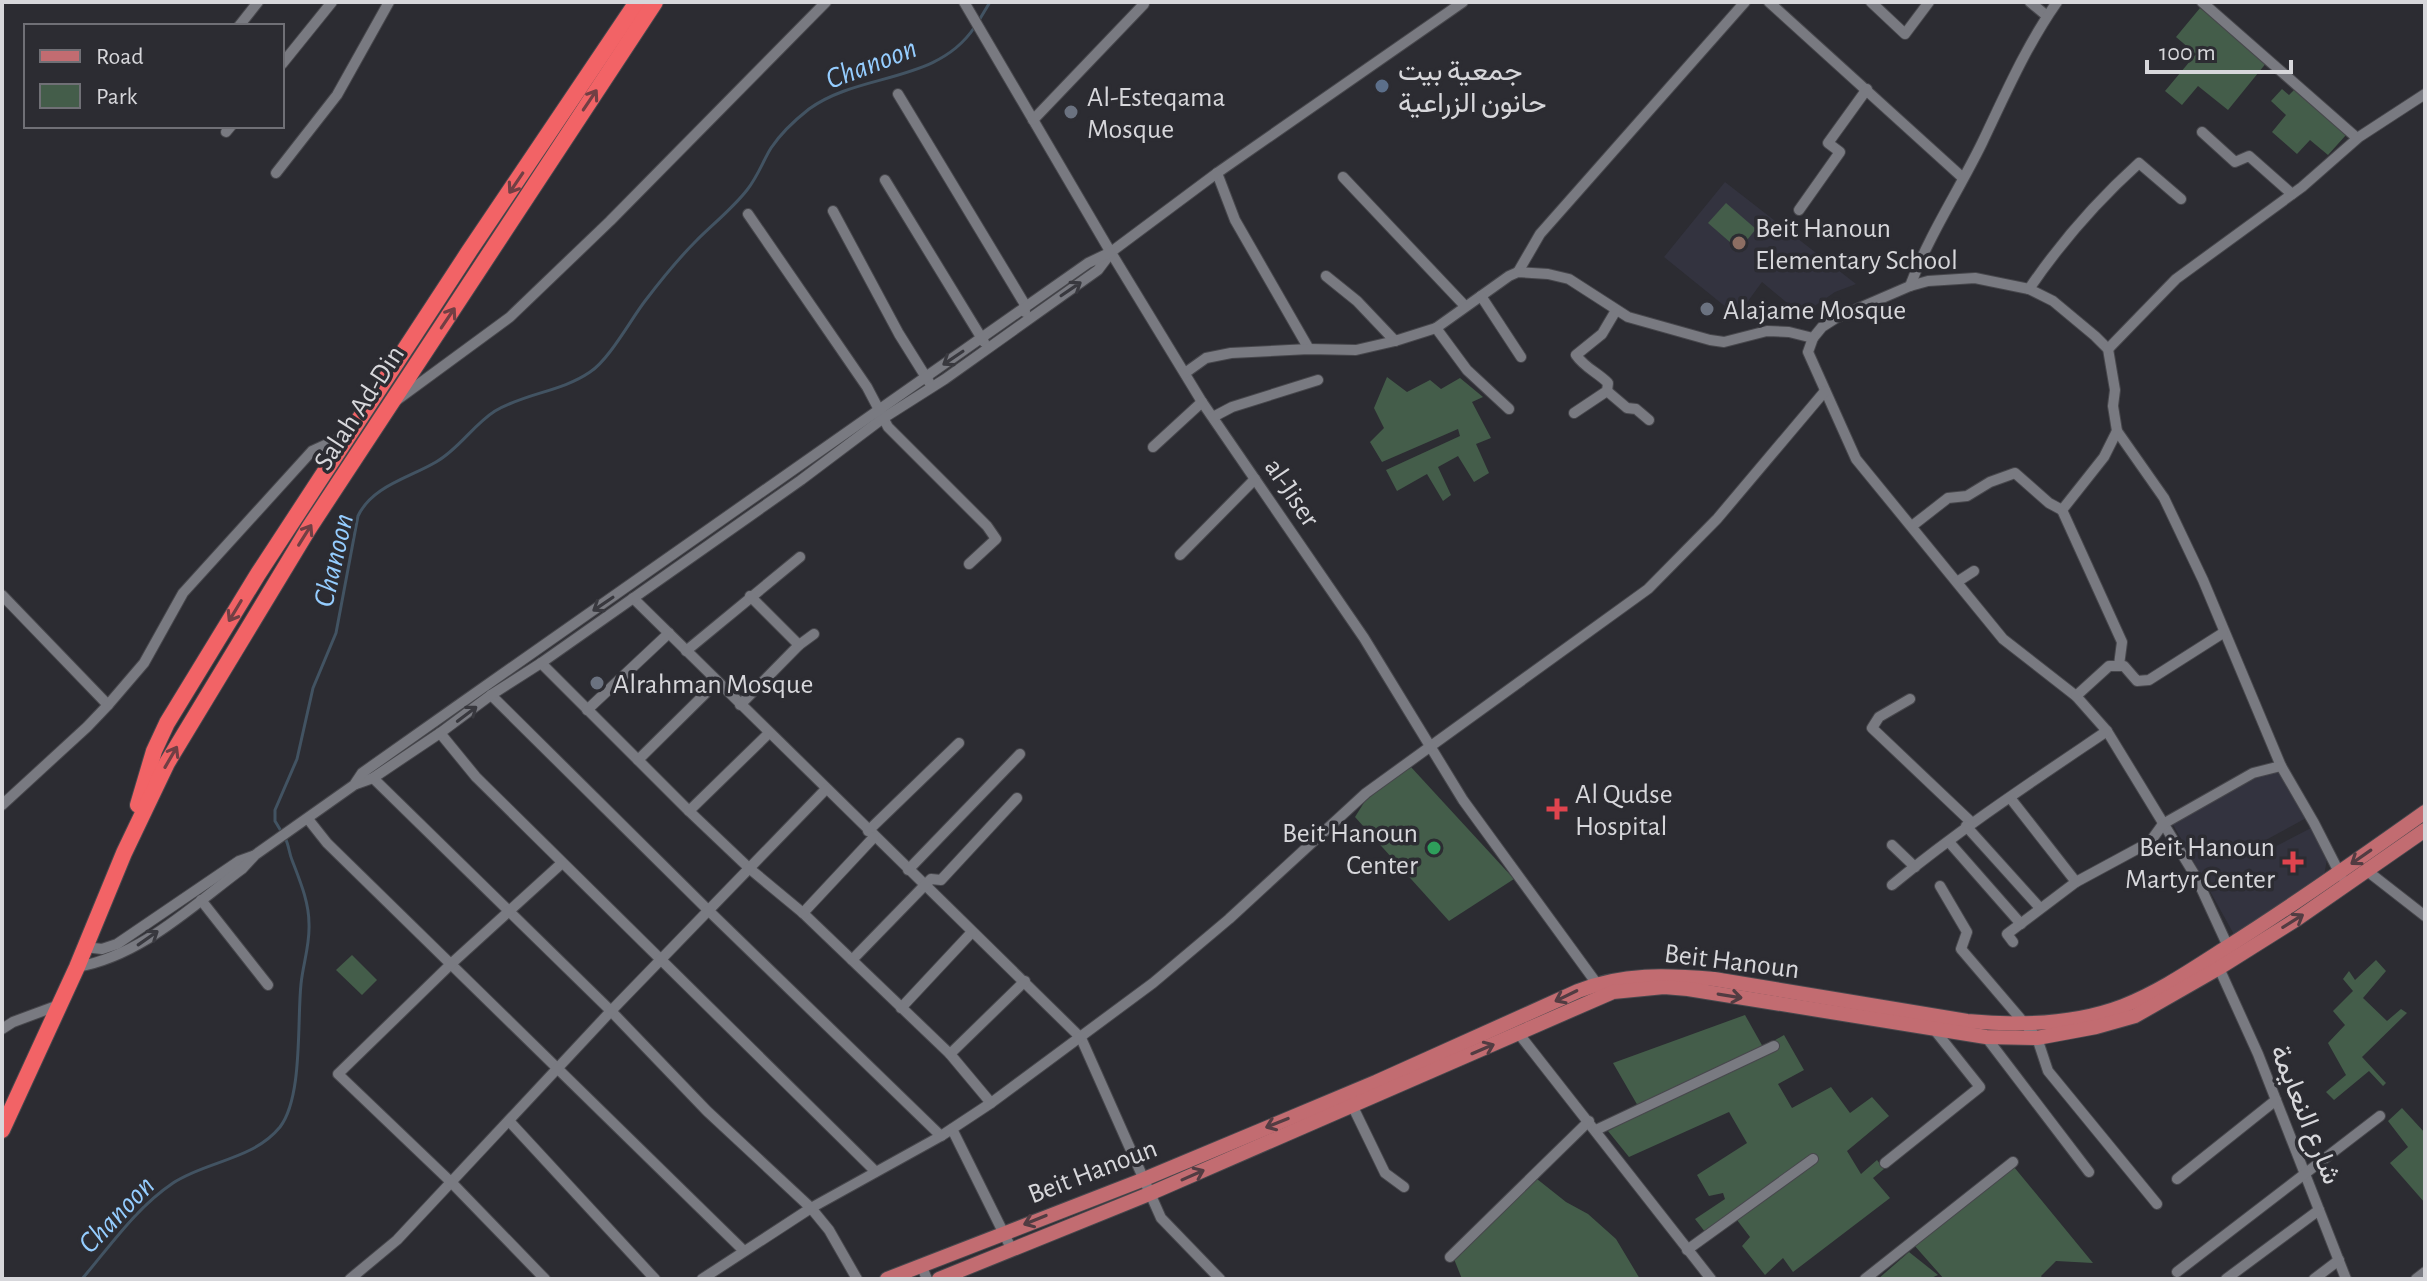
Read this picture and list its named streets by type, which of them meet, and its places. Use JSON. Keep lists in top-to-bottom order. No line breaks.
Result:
{"streets":{"highway":["Salah Ad-Din"],"main road":["Beit Hanoun"],"street":["al-Jiser","شارع النعايمة"]},"crossings":[["al-Jiser","Beit Hanoun"],["Beit Hanoun","شارع النعايمة"]],"water":["Chanoon"],"places":{"other":["جمعية بيت حانون الزراعية","Al-Esteqama Mosque","Beit Hanoun Elementary School","Alajame Mosque","Alrahman Mosque","Beit Hanoun Center"],"health":["Al Qudse Hospital","Beit Hanoun Martyr Center"]},"legend":["Road","Park"],"scale_bar":"100 m"}
